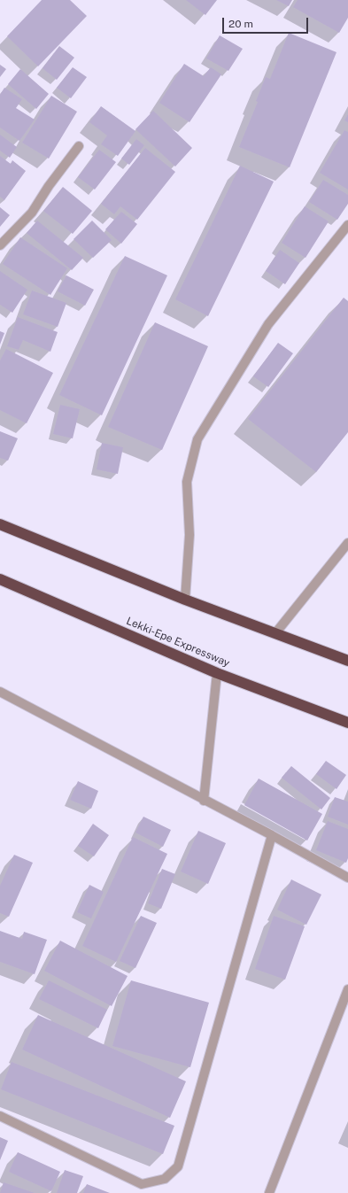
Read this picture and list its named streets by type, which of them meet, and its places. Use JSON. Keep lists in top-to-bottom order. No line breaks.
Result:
{"streets":{"highway":["Lekki-Epe Expressway"]},"scale_bar":"20 m"}
